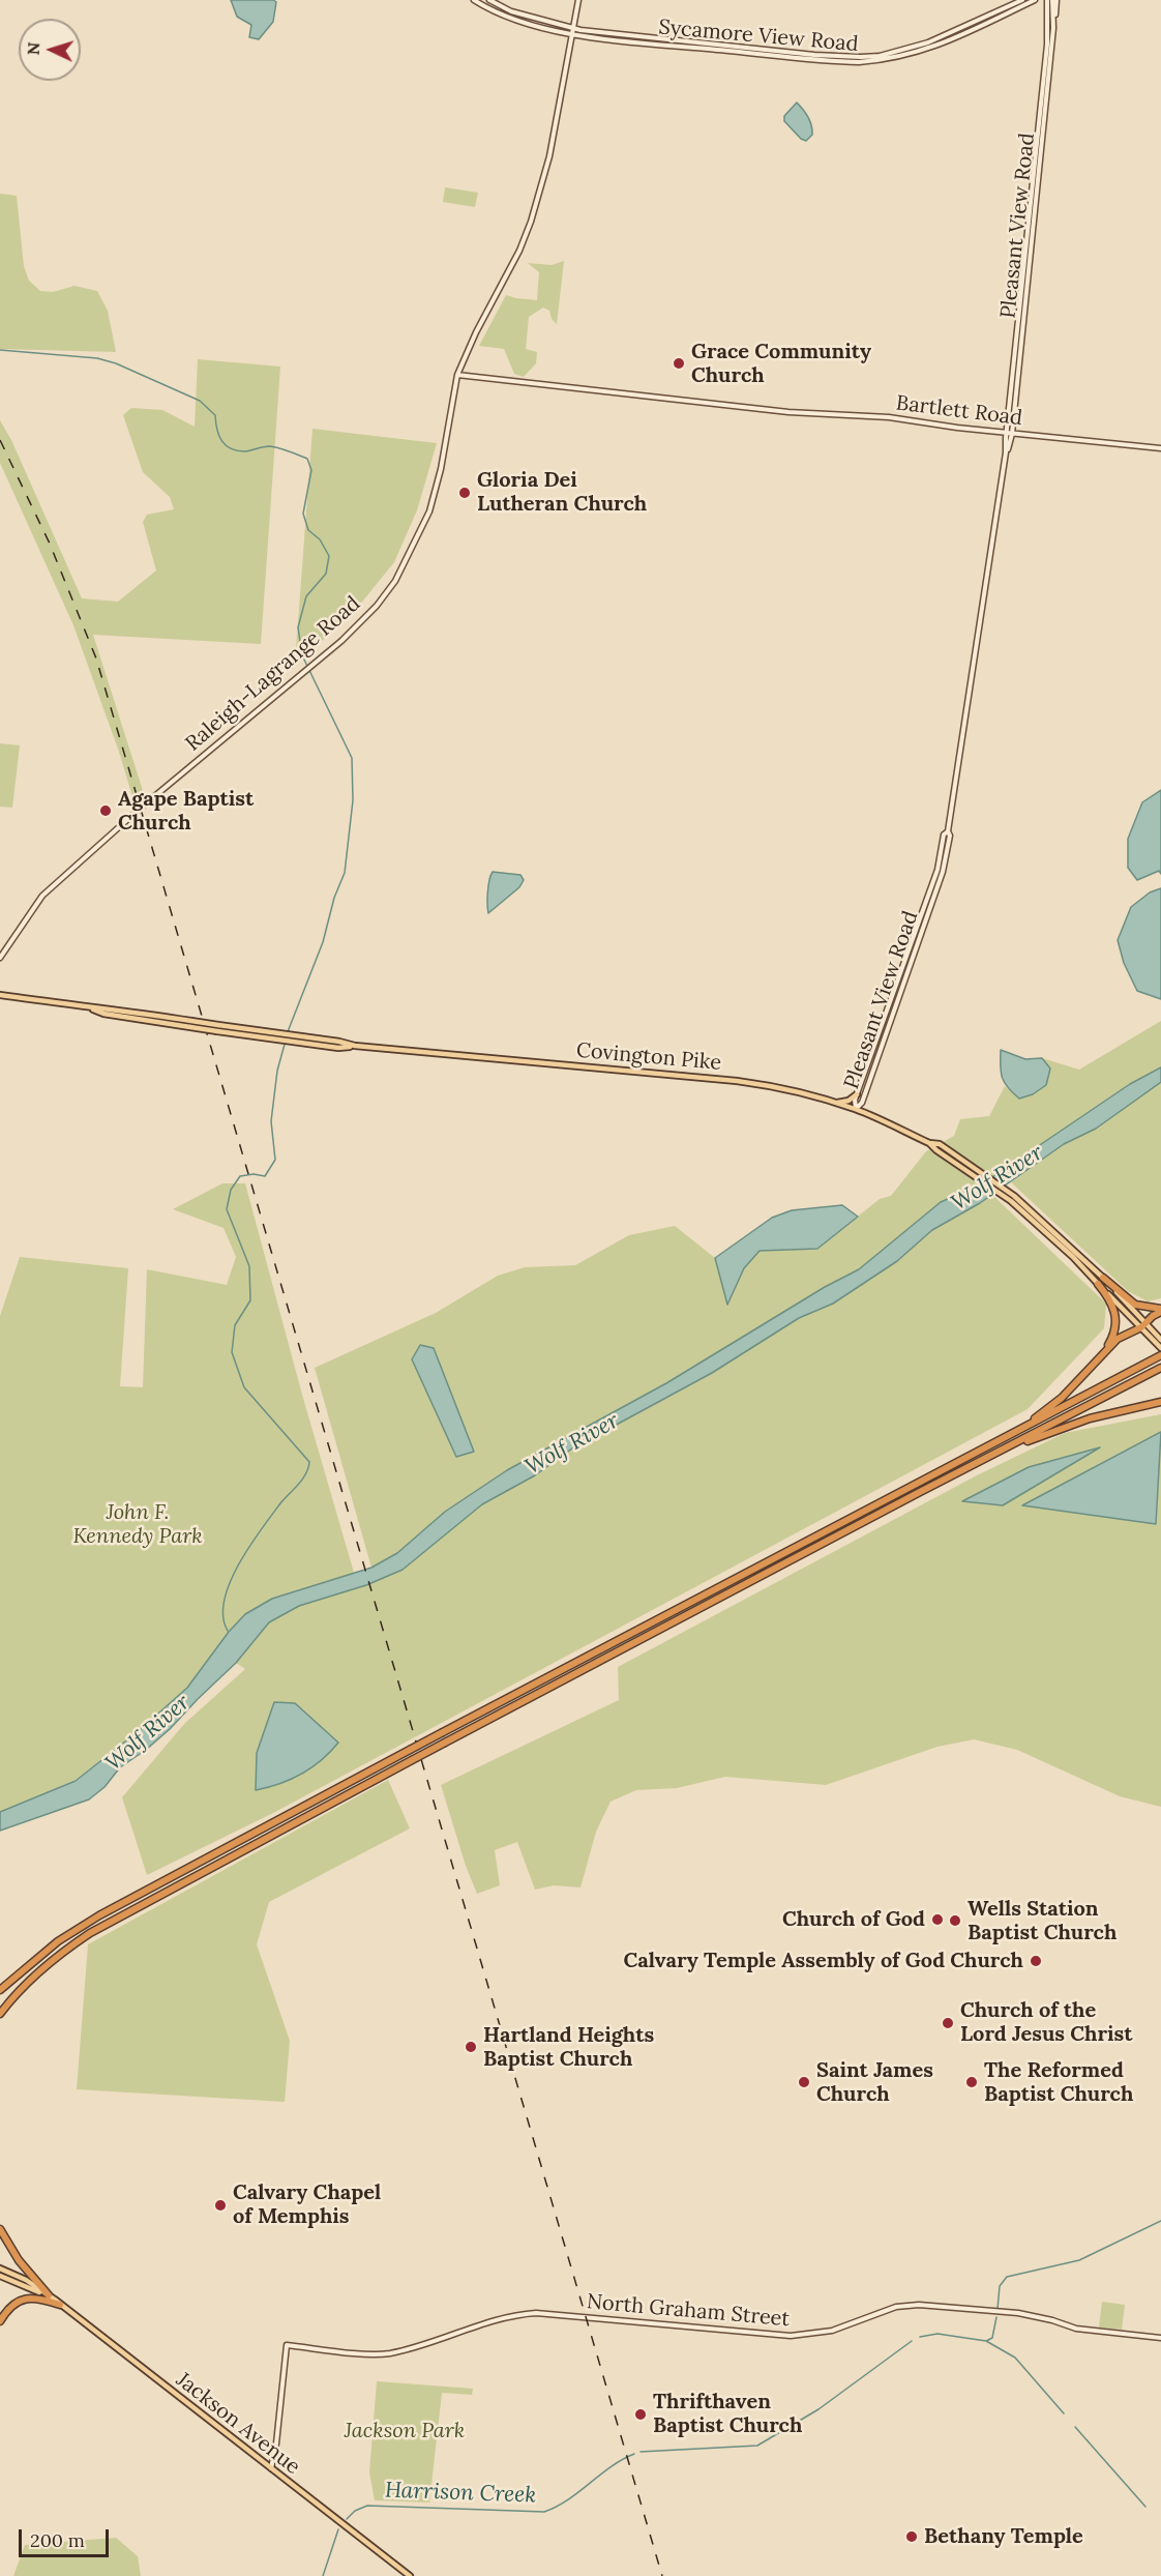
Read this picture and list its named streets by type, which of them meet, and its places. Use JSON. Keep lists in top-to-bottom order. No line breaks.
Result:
{"streets":{"main road":["Sycamore View Road","Pleasant View Road","Bartlett Road","Raleigh-Lagrange Road","Covington Pike","North Graham Street","Jackson Avenue"]},"crossings":[["Sycamore View Road","Raleigh-Lagrange Road"],["Pleasant View Road","Bartlett Road"],["Pleasant View Road","Covington Pike"],["Bartlett Road","Raleigh-Lagrange Road"],["North Graham Street","Jackson Avenue"]],"water":["Wolf River","Harrison Creek"],"parks":["John F. Kennedy Park","Jackson Park"],"places":["Grace Community Church","Gloria Dei Lutheran Church","Agape Baptist Church","Church of God","Wells Station Baptist Church","Calvary Temple Assembly of God Church","Church of the Lord Jesus Christ","Hartland Heights Baptist Church","Saint James Church","The Reformed Baptist Church","Calvary Chapel of Memphis","Thrifthaven Baptist Church","Bethany Temple"],"scale_bar":"200 m","north":"left"}
